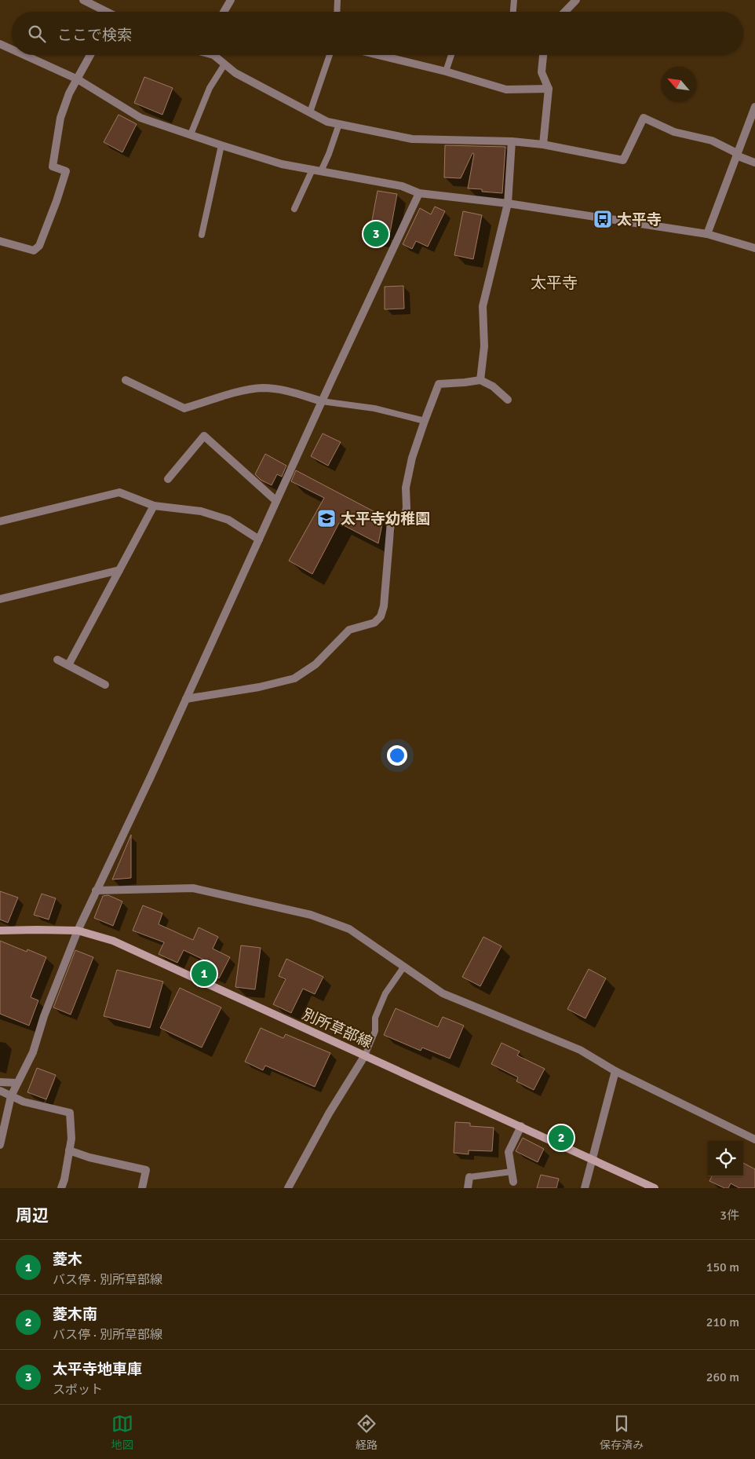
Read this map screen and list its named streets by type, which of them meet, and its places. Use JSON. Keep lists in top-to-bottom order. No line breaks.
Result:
{"streets":{"main road":["別所草部線"]},"districts":["太平寺"],"places":{"bus stop":["太平寺"],"school or university":["太平寺幼稚園"]},"north":"top left","page":{"search":"ここで検索","pins":["3","1","2"],"heading":["周辺","3件"],"list":[{"mark":"1","name":"菱木","note":"バス停 · 別所草部線","value":"150 m"},{"mark":"2","name":"菱木南","note":"バス停 · 別所草部線","value":"210 m"},{"mark":"3","name":"太平寺地車庫","note":"スポット","value":"260 m"}],"nav":["地図","経路","保存済み"]}}
